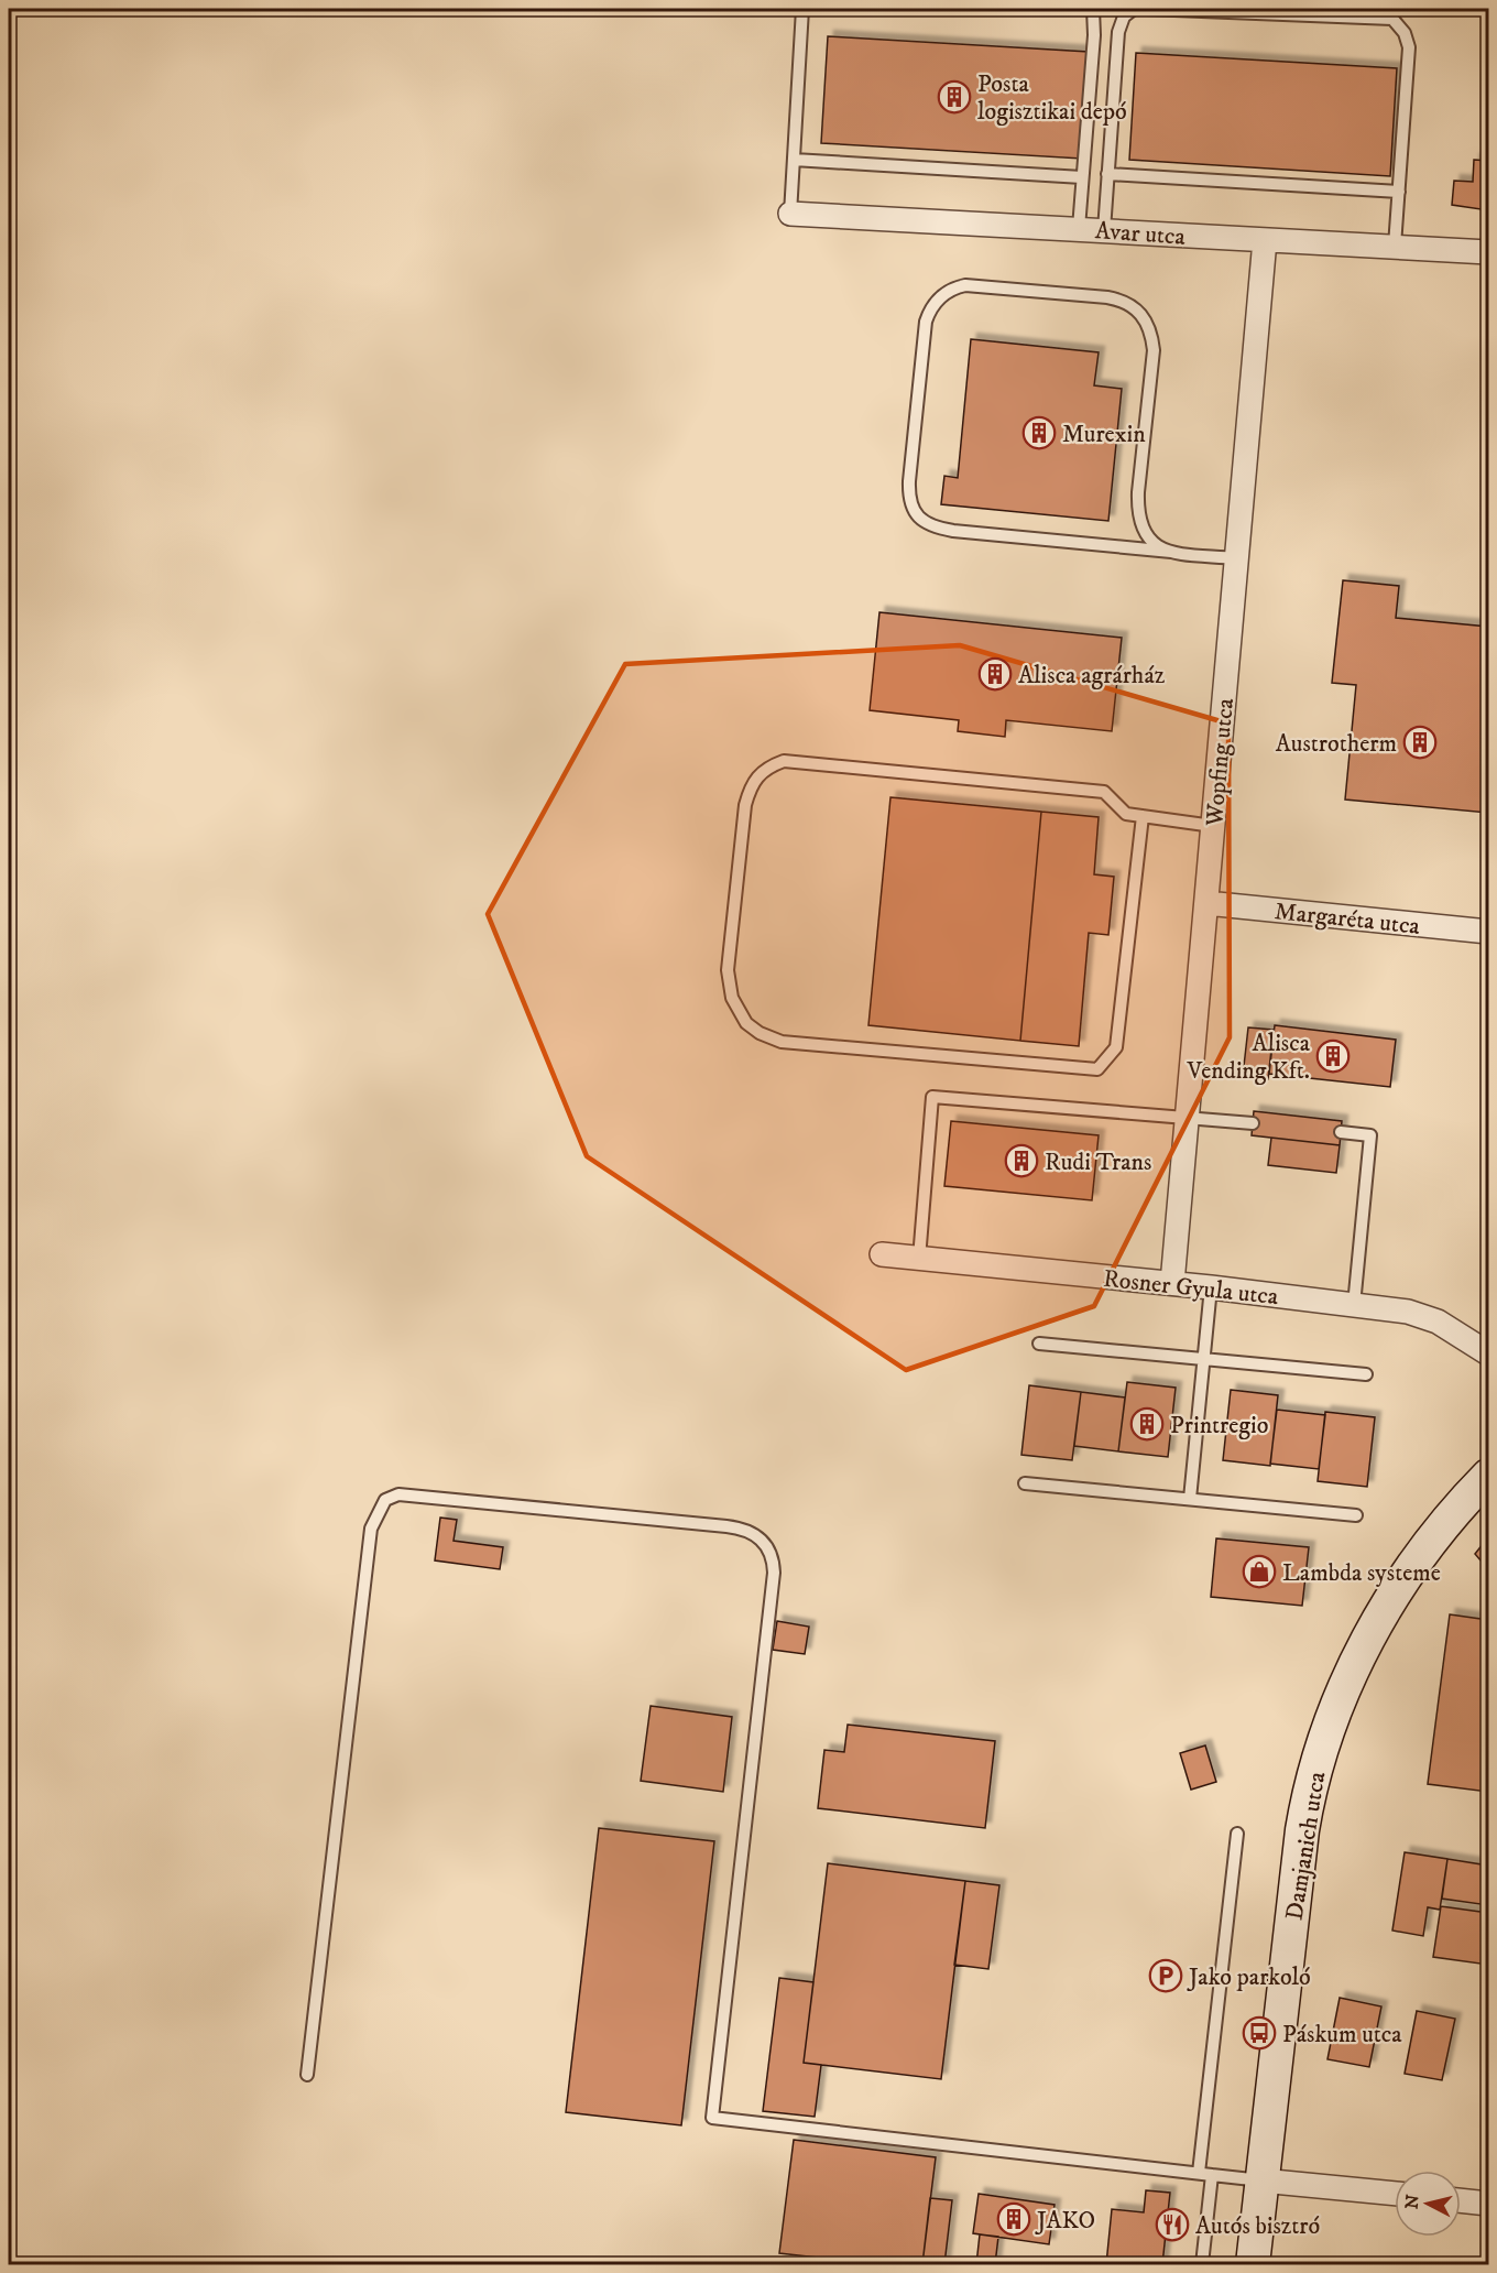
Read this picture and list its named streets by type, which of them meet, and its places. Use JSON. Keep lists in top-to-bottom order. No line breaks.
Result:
{"streets":{"main road":["Damjanich utca"],"street":["Avar utca","Wopfing utca","Margaréta utca","Rosner Gyula utca"]},"crossings":[["Avar utca","Wopfing utca"],["Wopfing utca","Margaréta utca"],["Wopfing utca","Rosner Gyula utca"]],"places":{"building":["Posta logisztikai depó","Murexin","Alisca agrárház","Austrotherm","Alisca Vending Kft.","Rudi Trans","Printregio","JAKO"],"shop":["Lambda systeme"],"parking":["Jako parkoló"],"bus stop":["Páskum utca"],"restaurant":["Autós bisztró"]},"north":"left"}
